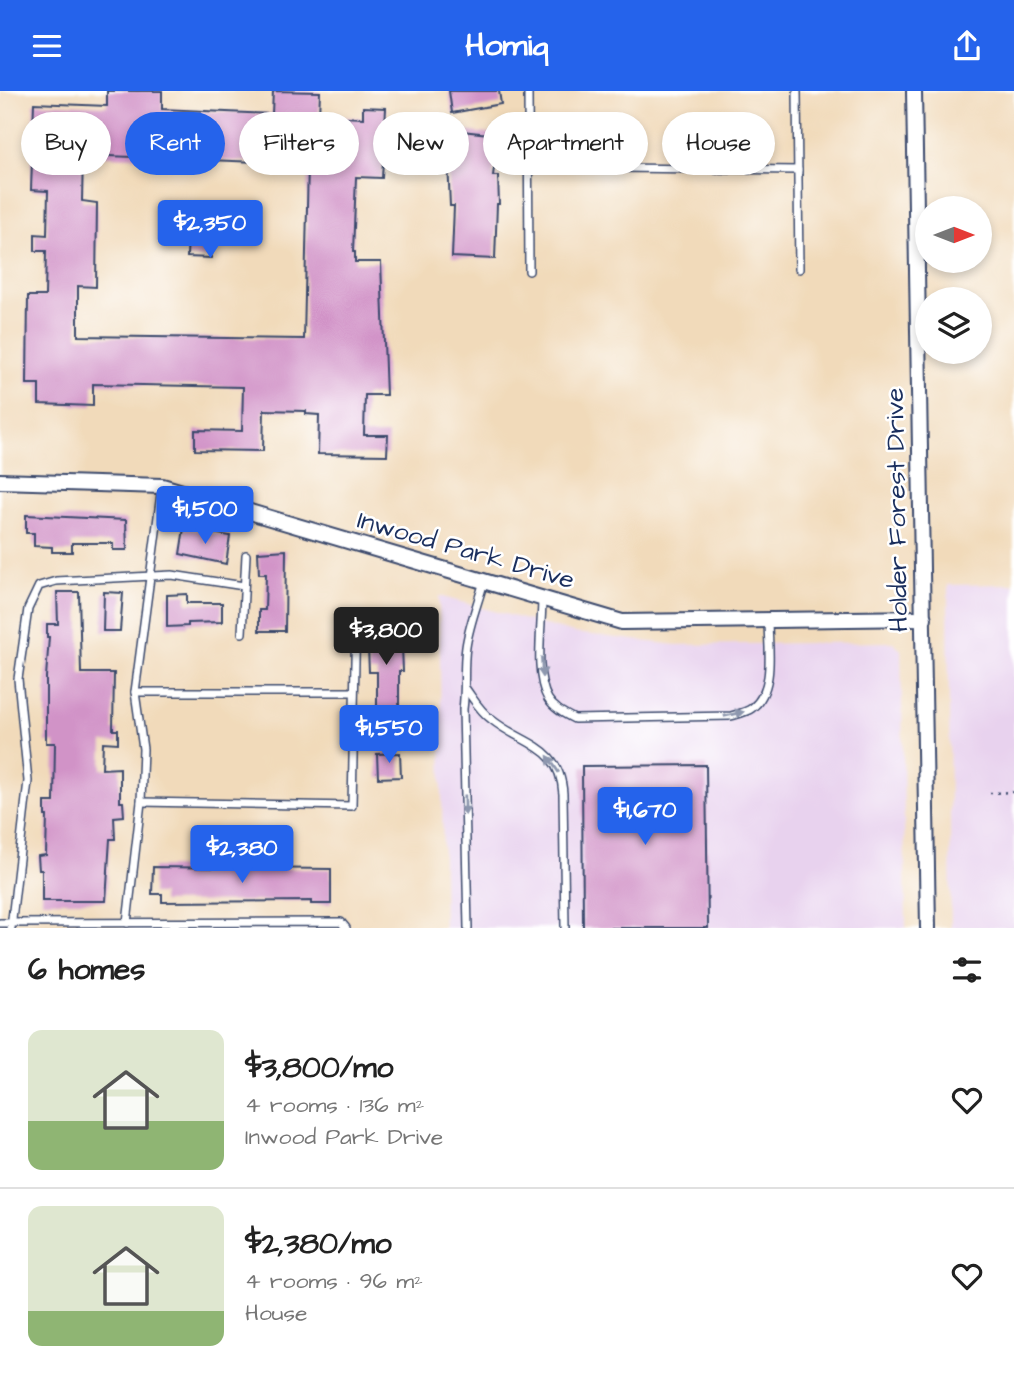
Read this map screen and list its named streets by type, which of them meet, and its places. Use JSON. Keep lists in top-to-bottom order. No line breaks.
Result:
{"streets":{"street":["Holder Forest Drive","Inwood Park Drive"]},"crossings":[["Holder Forest Drive","Inwood Park Drive"]],"north":"right","page":{"header":"Homiq","chip":["Buy","Rent","Filters","New","Apartment","House"],"price":["$2,350","$1,500","$3,800","$1,550","$1,670","$2,380"],"heading":"6 homes","list":[{"name":"$3,800/mo","note":"4 rooms · 136 m² · Inwood Park Drive"},{"name":"$2,380/mo","note":"4 rooms · 96 m² · House"}]}}
